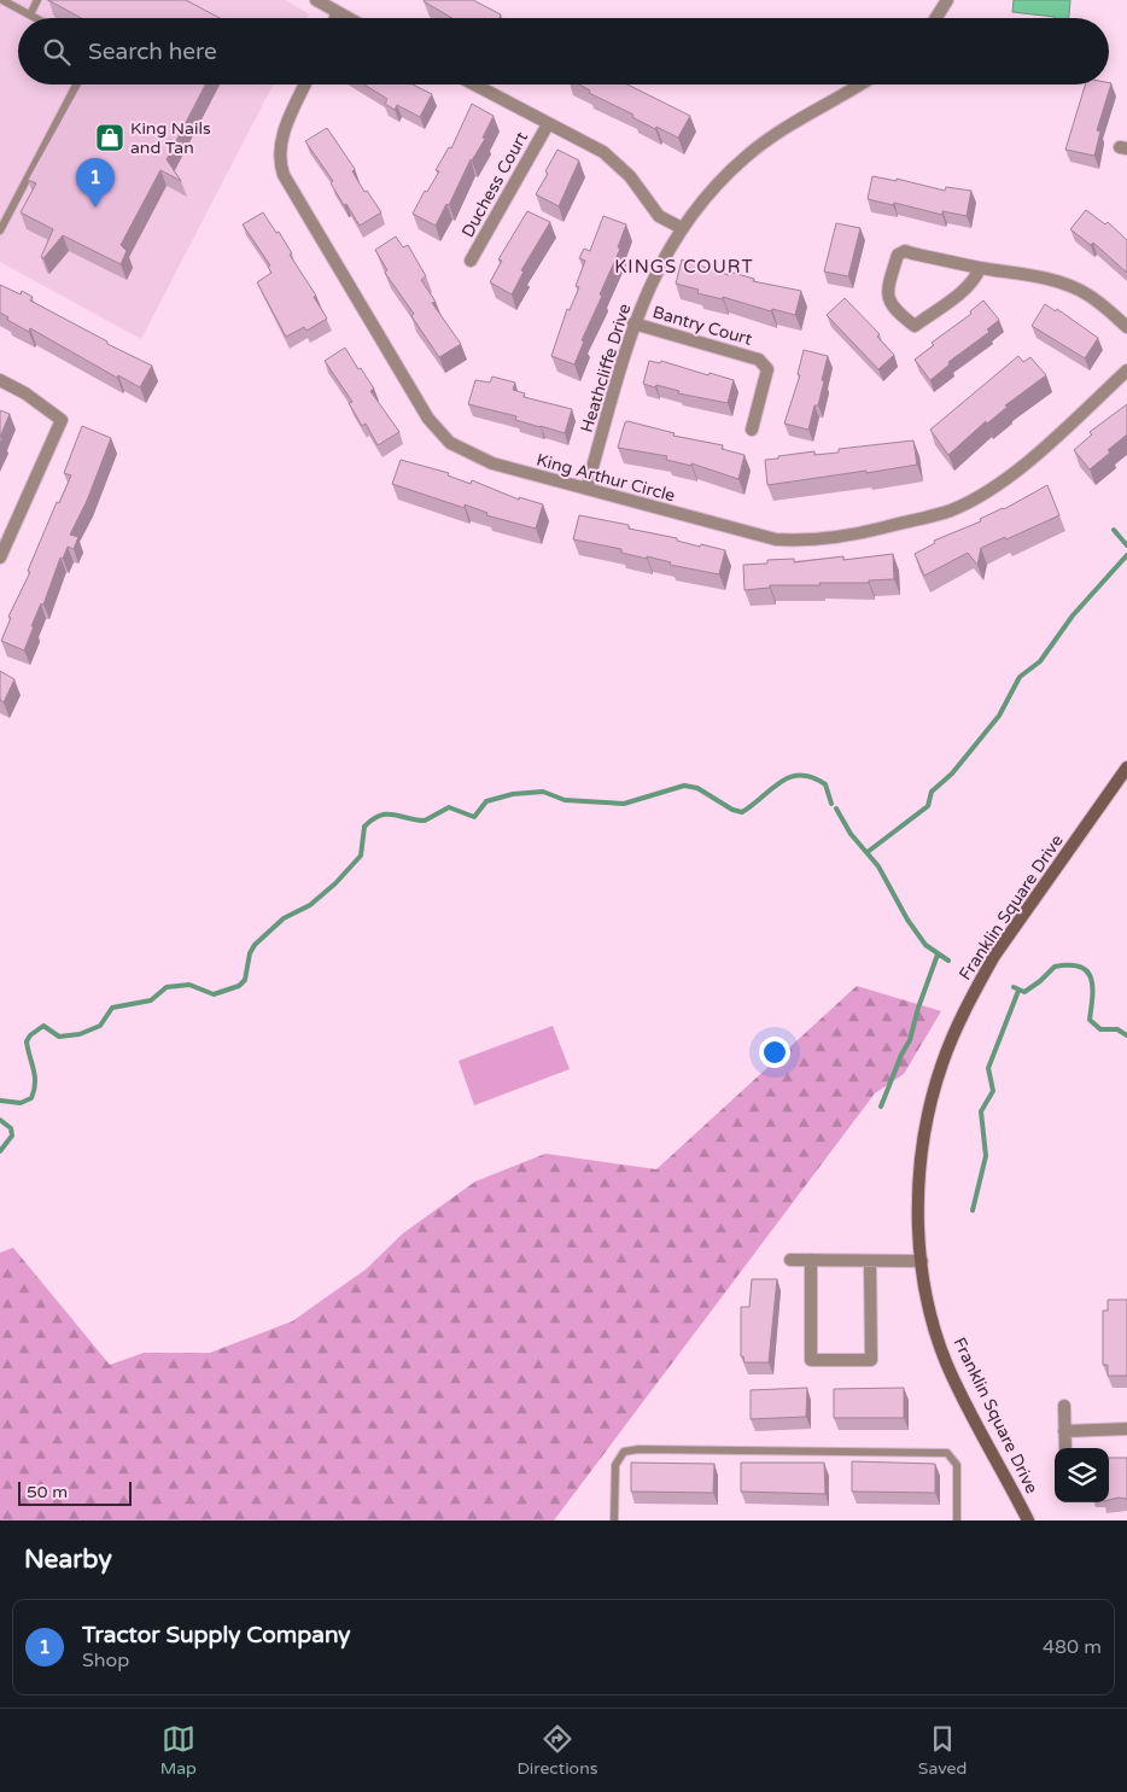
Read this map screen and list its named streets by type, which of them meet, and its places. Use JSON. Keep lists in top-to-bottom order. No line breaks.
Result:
{"streets":{"street":["Duchess Court","Bantry Court","Heathcliffe Drive","King Arthur Circle","Franklin Square Drive"]},"crossings":[["Bantry Court","Heathcliffe Drive"],["Heathcliffe Drive","King Arthur Circle"]],"districts":["KINGS COURT"],"places":{"shop":["King Nails and Tan"]},"scale_bar":"50 m","page":{"search":"Search here","pins":"1","scale":"50 m","heading":"Nearby","list":[{"mark":"1","name":"Tractor Supply Company","note":"Shop","value":"480 m"}],"nav":["Map","Directions","Saved"]}}
